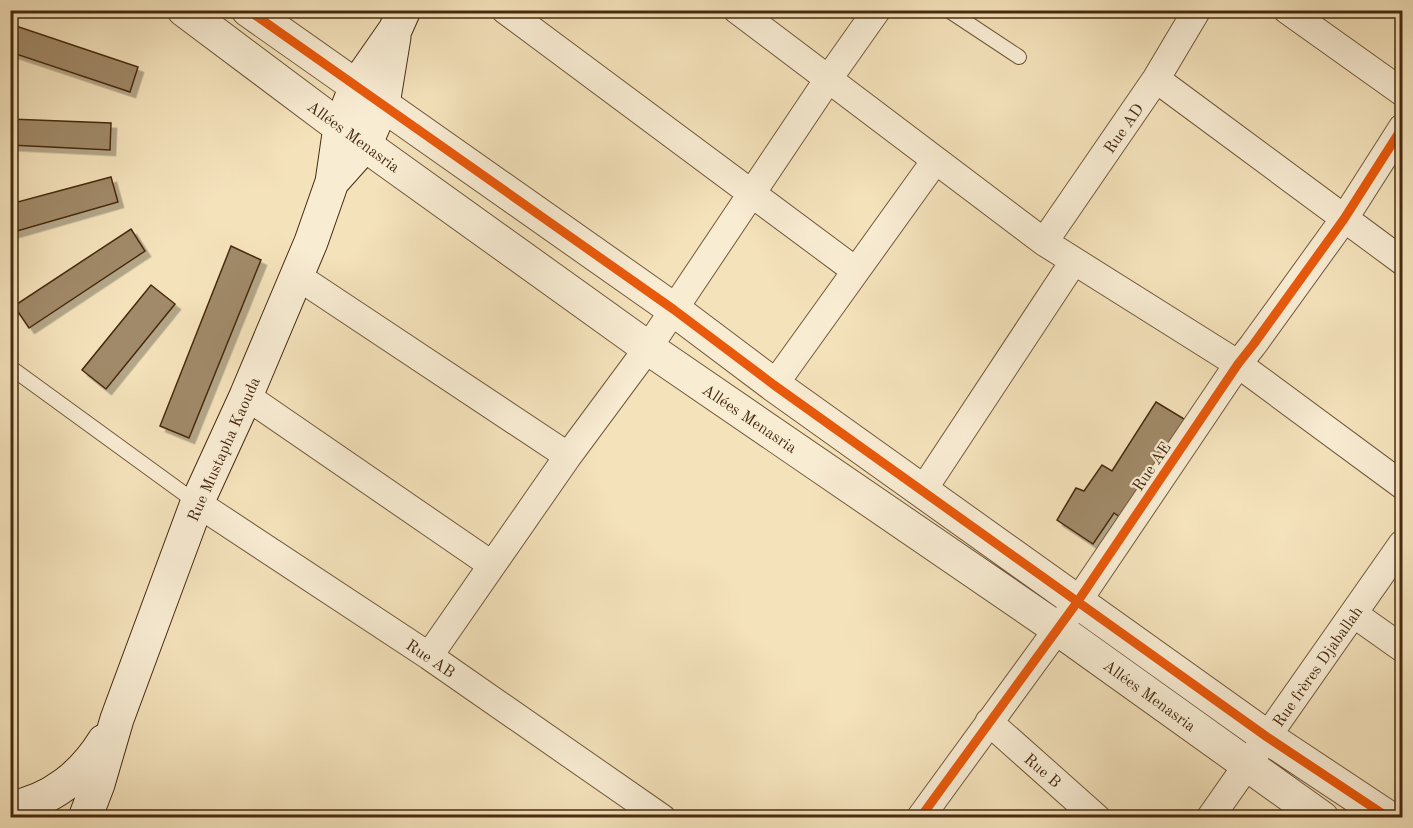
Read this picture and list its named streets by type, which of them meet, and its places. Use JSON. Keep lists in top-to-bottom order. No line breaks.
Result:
{"streets":{"street":["Rue AD","Allées Menasria","Rue Mustapha Kaouda","Rue AE","Rue AB","Rue frères Djaballah","Rue B"]},"crossings":[["Allées Menasria","Rue Mustapha Kaouda"],["Allées Menasria","Rue AE"],["Allées Menasria","Rue frères Djaballah"],["Rue Mustapha Kaouda","Rue AB"],["Rue AE","Rue B"]]}
